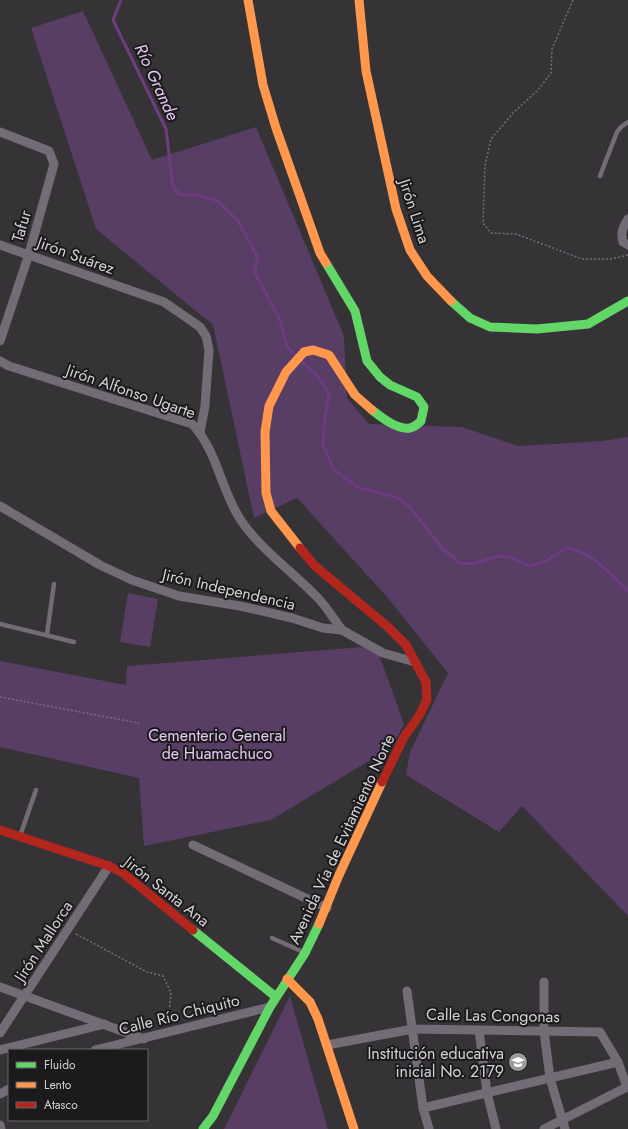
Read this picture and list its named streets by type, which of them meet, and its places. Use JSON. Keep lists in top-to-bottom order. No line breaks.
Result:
{"streets":{"main road":["Jirón Lima","Avenida Vía de Evitamiento Norte","Jirón Santa Ana"],"street":["Tafur","Jirón Suárez","Jirón Alfonso Ugarte","Jirón Independencia","Jirón Mallorca","Calle Río Chiquito","Calle Las Congonas"]},"crossings":[["Tafur","Jirón Suárez"],["Jirón Suárez","Jirón Alfonso Ugarte"],["Jirón Alfonso Ugarte","Jirón Independencia"],["Jirón Independencia","Avenida Vía de Evitamiento Norte"],["Avenida Vía de Evitamiento Norte","Jirón Santa Ana"],["Avenida Vía de Evitamiento Norte","Calle Río Chiquito"],["Jirón Santa Ana","Jirón Mallorca"]],"water":["Río Grande"],"parks":["Cementerio General de Huamachuco"],"places":{"school or university":["Institución educativa inicial No. 2179"]},"legend":["Fluido","Lento","Atasco"]}
